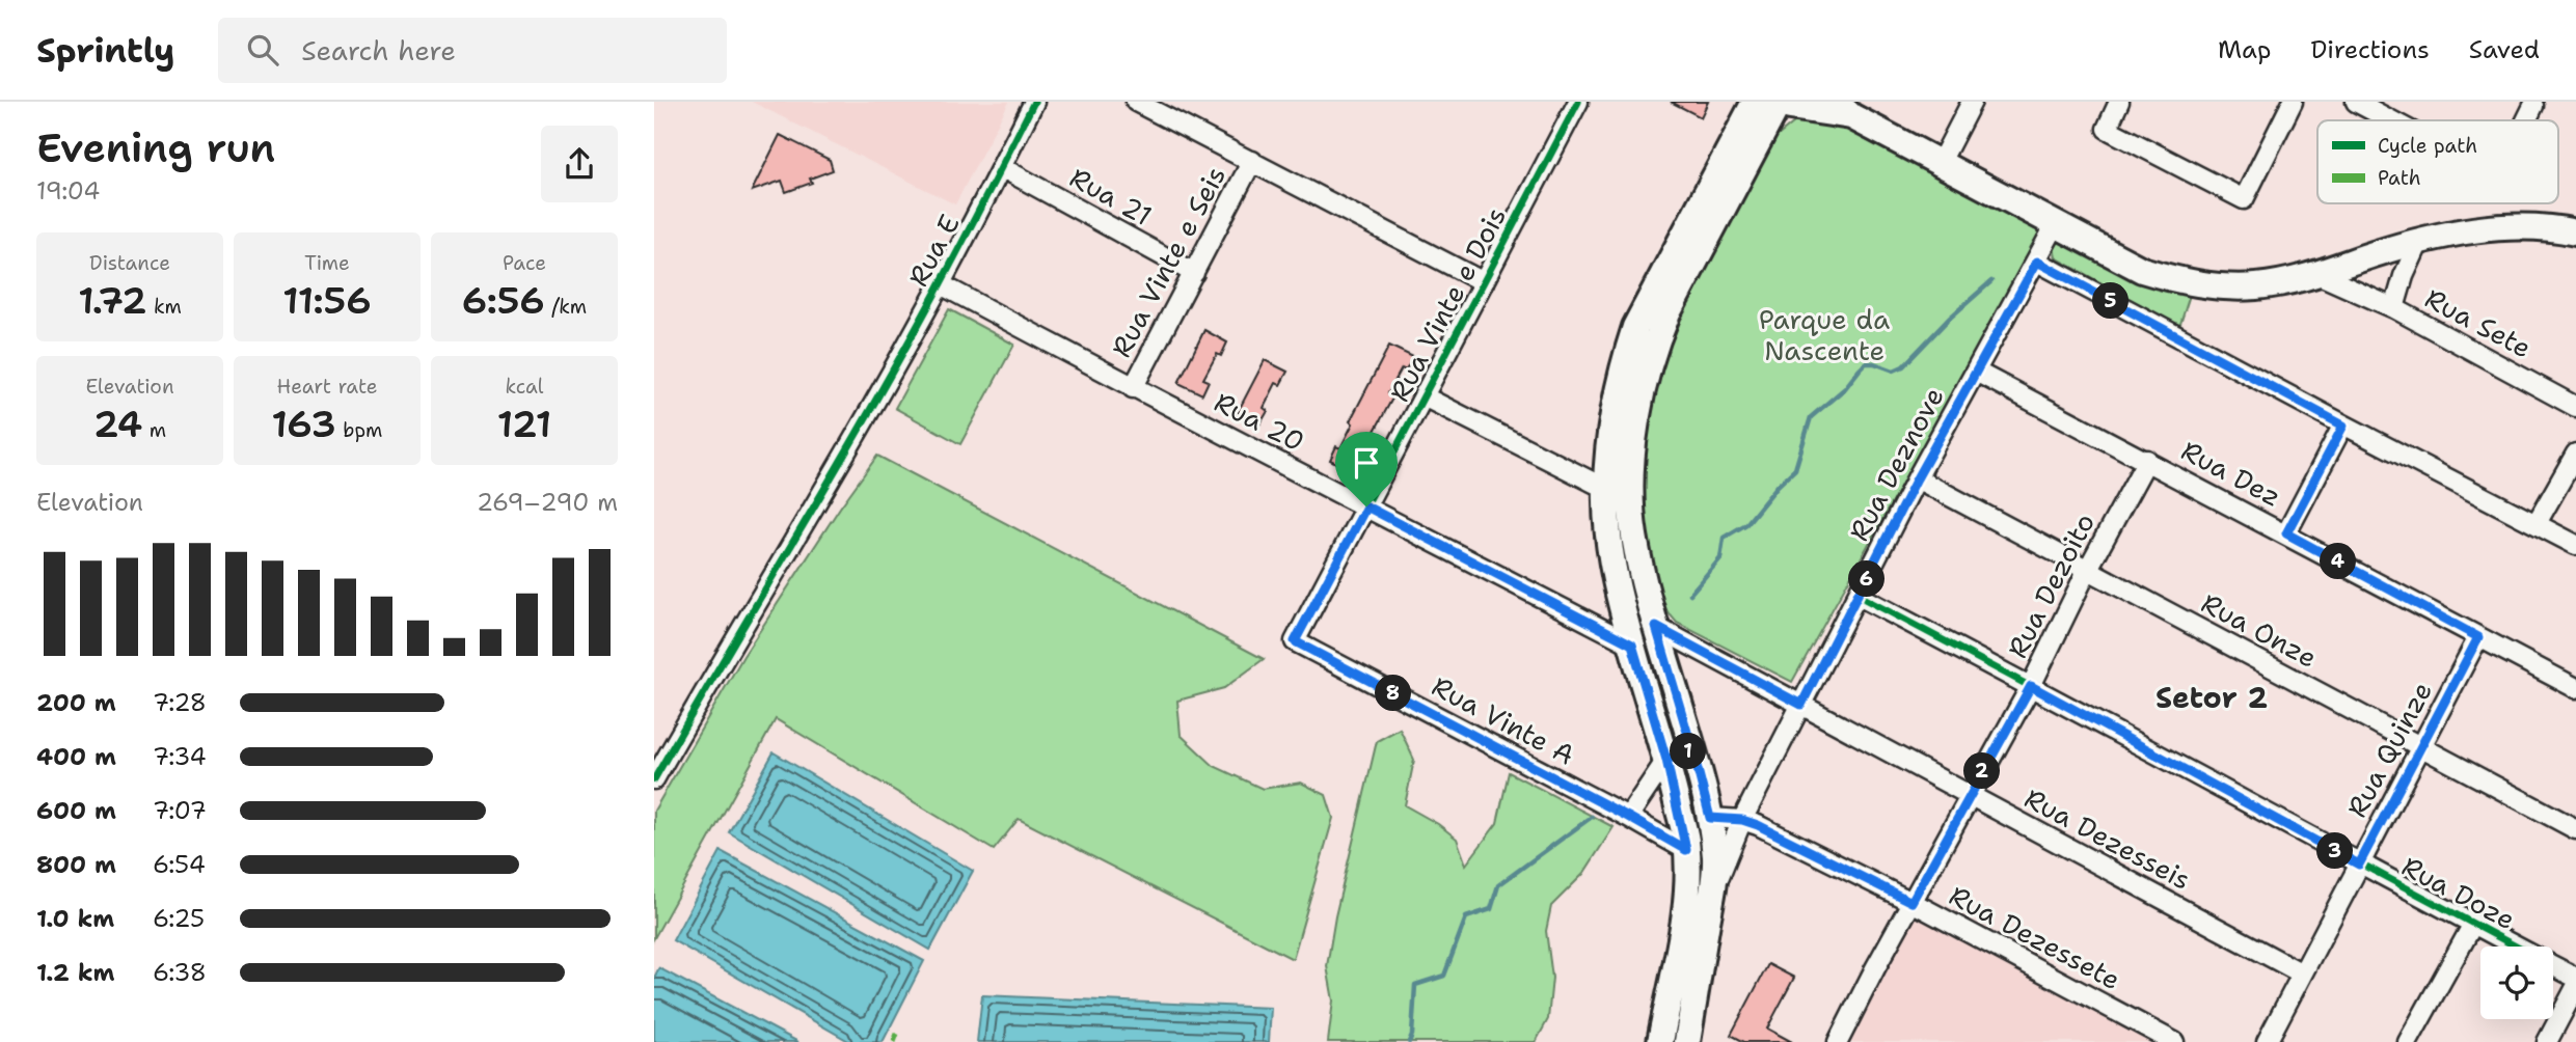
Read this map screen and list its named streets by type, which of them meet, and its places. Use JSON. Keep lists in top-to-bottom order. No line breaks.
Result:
{"streets":{"street":["Rua 21","Rua E","Rua Vinte e Seis","Rua Vinte e Dois","Rua Sete","Rua 20","Rua Deznove","Rua Dez","Rua Dezoito","Rua Onze","Rua Vinte A","Rua Quinze","Rua Dezesseis","Rua Doze","Rua Dezessete"]},"crossings":[["Rua 21","Rua E"],["Rua 21","Rua Vinte e Seis"],["Rua E","Rua 20"],["Rua Vinte e Seis","Rua 20"],["Rua Vinte e Dois","Rua 20"],["Rua Vinte e Dois","Rua Vinte A"],["Rua Deznove","Rua Dez"],["Rua Deznove","Rua Onze"],["Rua Deznove","Rua Dezesseis"],["Rua Deznove","Rua Doze"],["Rua Deznove","Rua Dezessete"],["Rua Dez","Rua Dezoito"],["Rua Dez","Rua Quinze"],["Rua Dezoito","Rua Onze"],["Rua Dezoito","Rua Dezesseis"],["Rua Dezoito","Rua Doze"],["Rua Dezoito","Rua Dezessete"],["Rua Onze","Rua Quinze"],["Rua Quinze","Rua Dezesseis"],["Rua Quinze","Rua Doze"]],"districts":["Setor 2"],"parks":["Parque da Nascente"],"legend":["Cycle path","Path"],"page":{"header":"Sprintly","search":"Search here","nav":["Map","Directions","Saved"],"heading":["Evening run","19:04"],"stats":[["Distance","1.72 km"],["Time","11:56"],["Pace","6:56 /km"],["Elevation","24 m"],["Heart rate","163 bpm"],["kcal","121"]],"pins":["5","4","6","8","1","2","3"],"chart":["Elevation","269–290 m"],"list":[{"name":"200 m","note":"7:28"},{"name":"400 m","note":"7:34"},{"name":"600 m","note":"7:07"},{"name":"800 m","note":"6:54"},{"name":"1.0 km","note":"6:25"},{"name":"1.2 km","note":"6:38"}]}}
